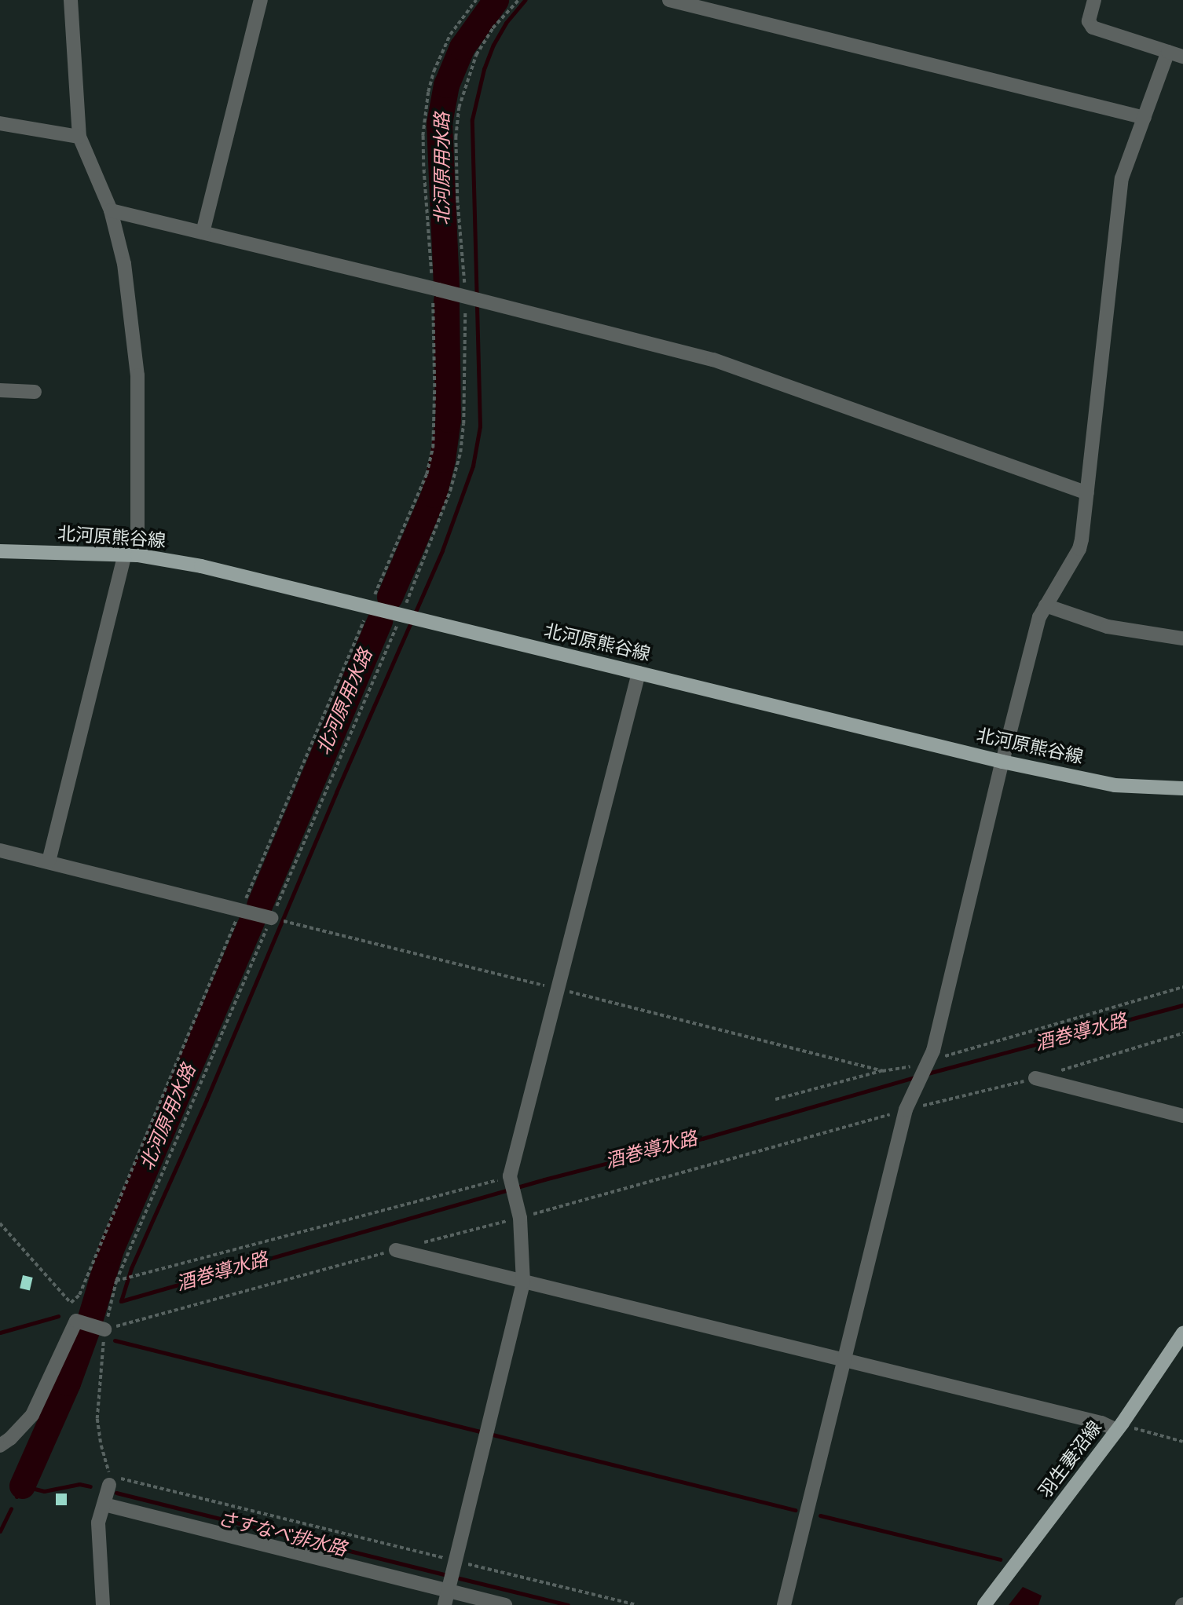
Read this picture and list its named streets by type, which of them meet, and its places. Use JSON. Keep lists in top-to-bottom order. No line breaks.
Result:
{"streets":{"main road":["北河原熊谷線","羽生妻沼線"]},"water":["北河原用水路","酒巻導水路","さすなべ排水路"]}
